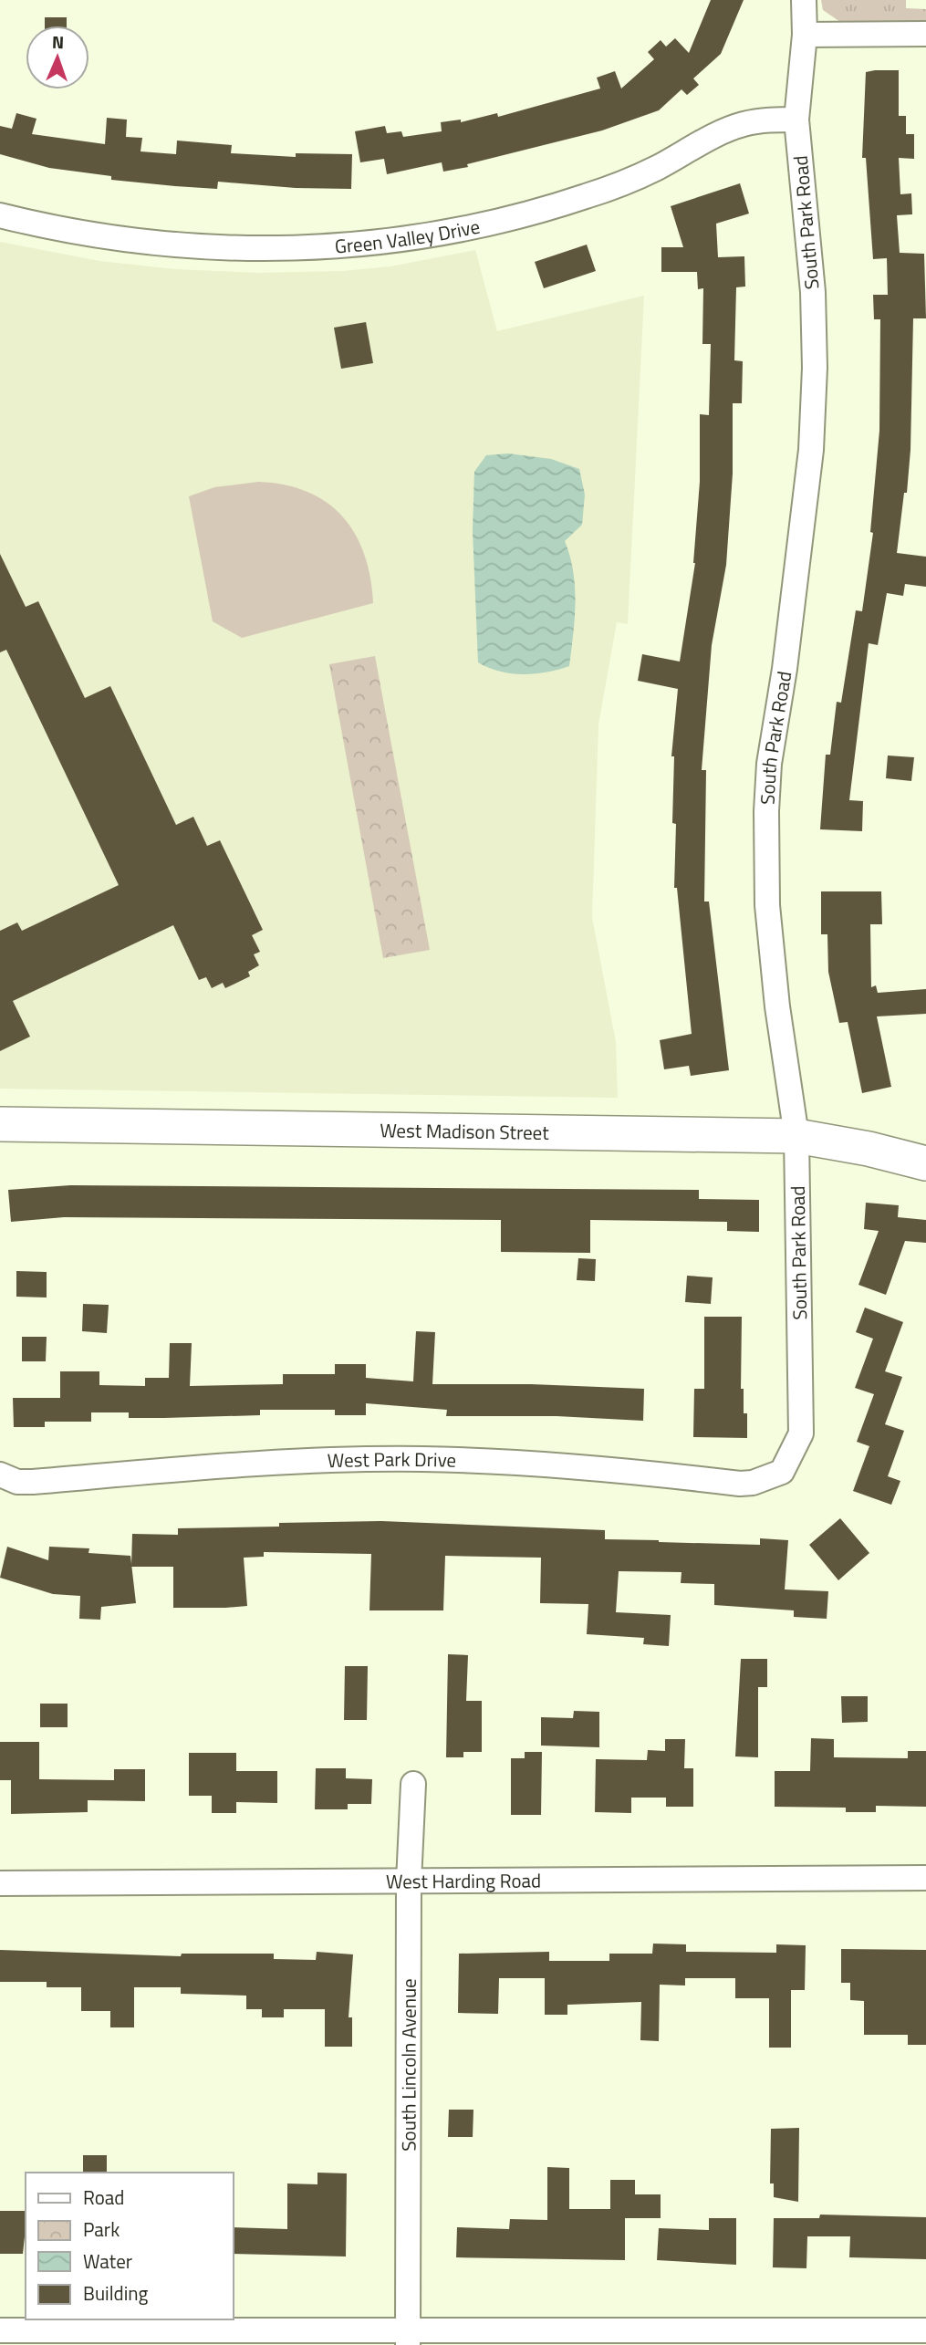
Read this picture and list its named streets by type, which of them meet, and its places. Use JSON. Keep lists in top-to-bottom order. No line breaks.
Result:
{"streets":{"street":["South Park Road","Green Valley Drive","West Madison Street","West Park Drive","West Harding Road","South Lincoln Avenue"]},"crossings":[["South Park Road","Green Valley Drive"],["South Park Road","West Madison Street"],["South Park Road","West Park Drive"],["West Harding Road","South Lincoln Avenue"]],"legend":["Road","Park","Water","Building"],"north":"top"}
